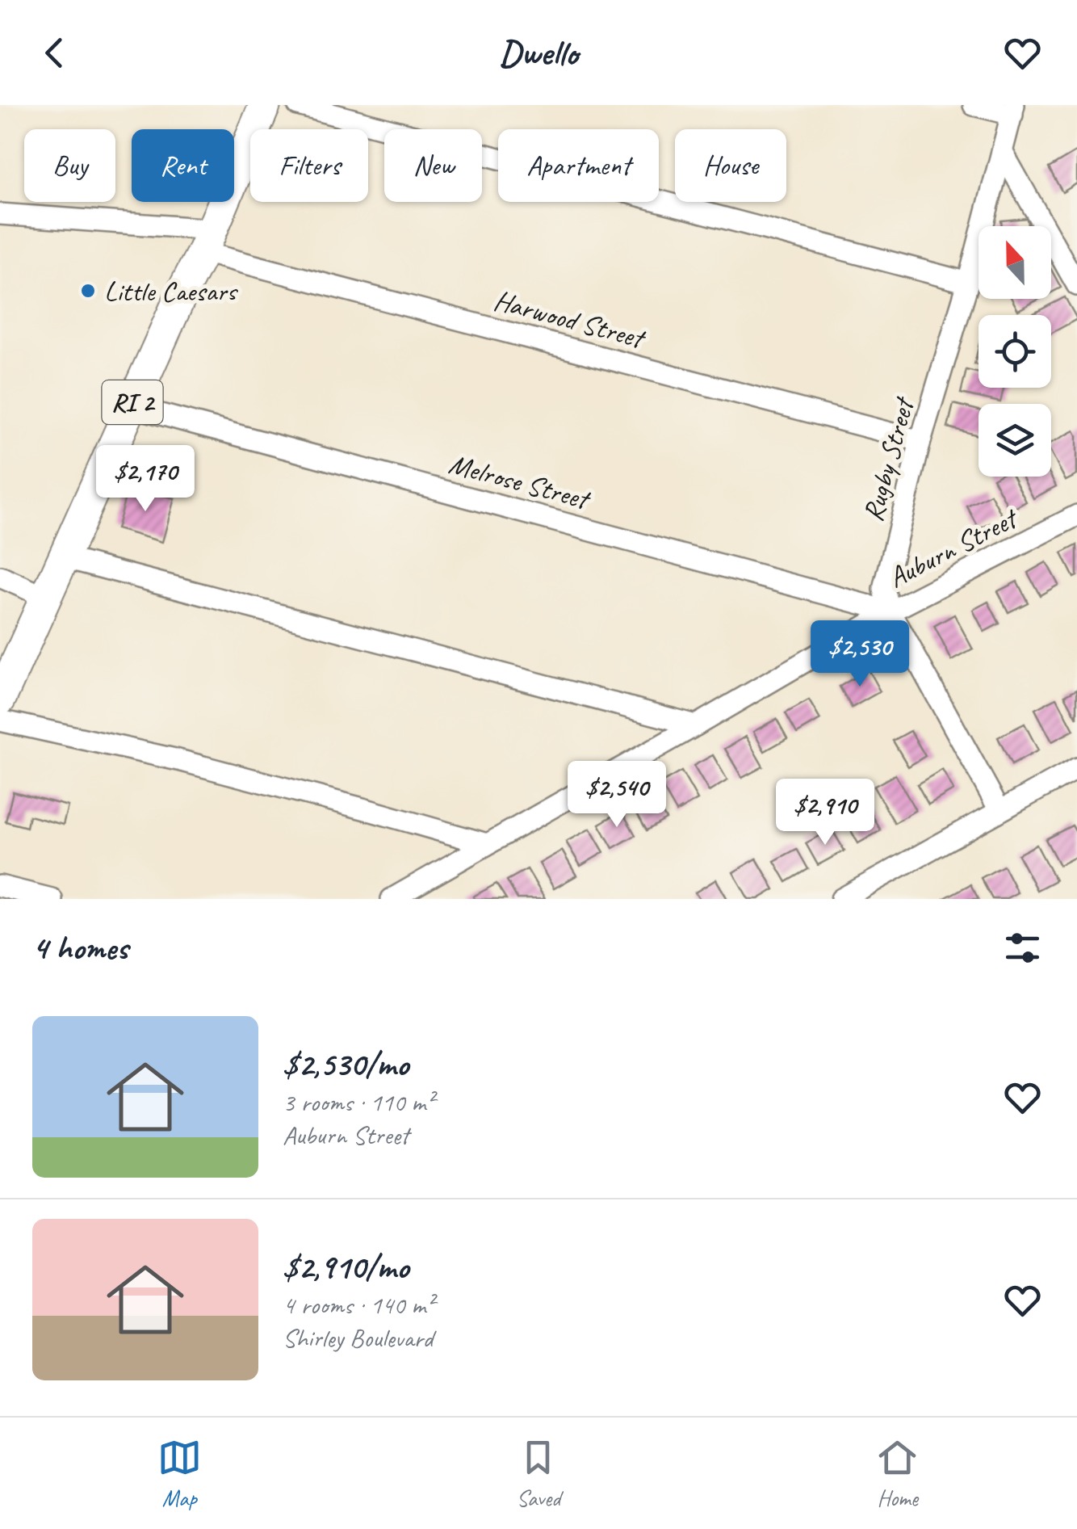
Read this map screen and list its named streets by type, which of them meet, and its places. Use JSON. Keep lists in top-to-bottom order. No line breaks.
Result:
{"streets":{"main road":["RI 2"],"street":["Harwood Street","Rugby Street","Melrose Street","Auburn Street"]},"crossings":[["Harwood Street","RI 2"],["Harwood Street","Rugby Street"],["RI 2","Melrose Street"],["Rugby Street","Melrose Street"],["Rugby Street","Auburn Street"],["Melrose Street","Auburn Street"]],"places":["Little Caesars"],"north":"top","page":{"header":"Dwello","chip":["Buy","Rent","Filters","New","Apartment","House"],"price":["$2,170","$2,530","$2,540","$2,910"],"heading":"4 homes","list":[{"name":"$2,530/mo","note":"3 rooms · 110 m² · Auburn Street"},{"name":"$2,910/mo","note":"4 rooms · 140 m² · Shirley Boulevard"}],"tabs":["Map","Saved","Home"]}}
